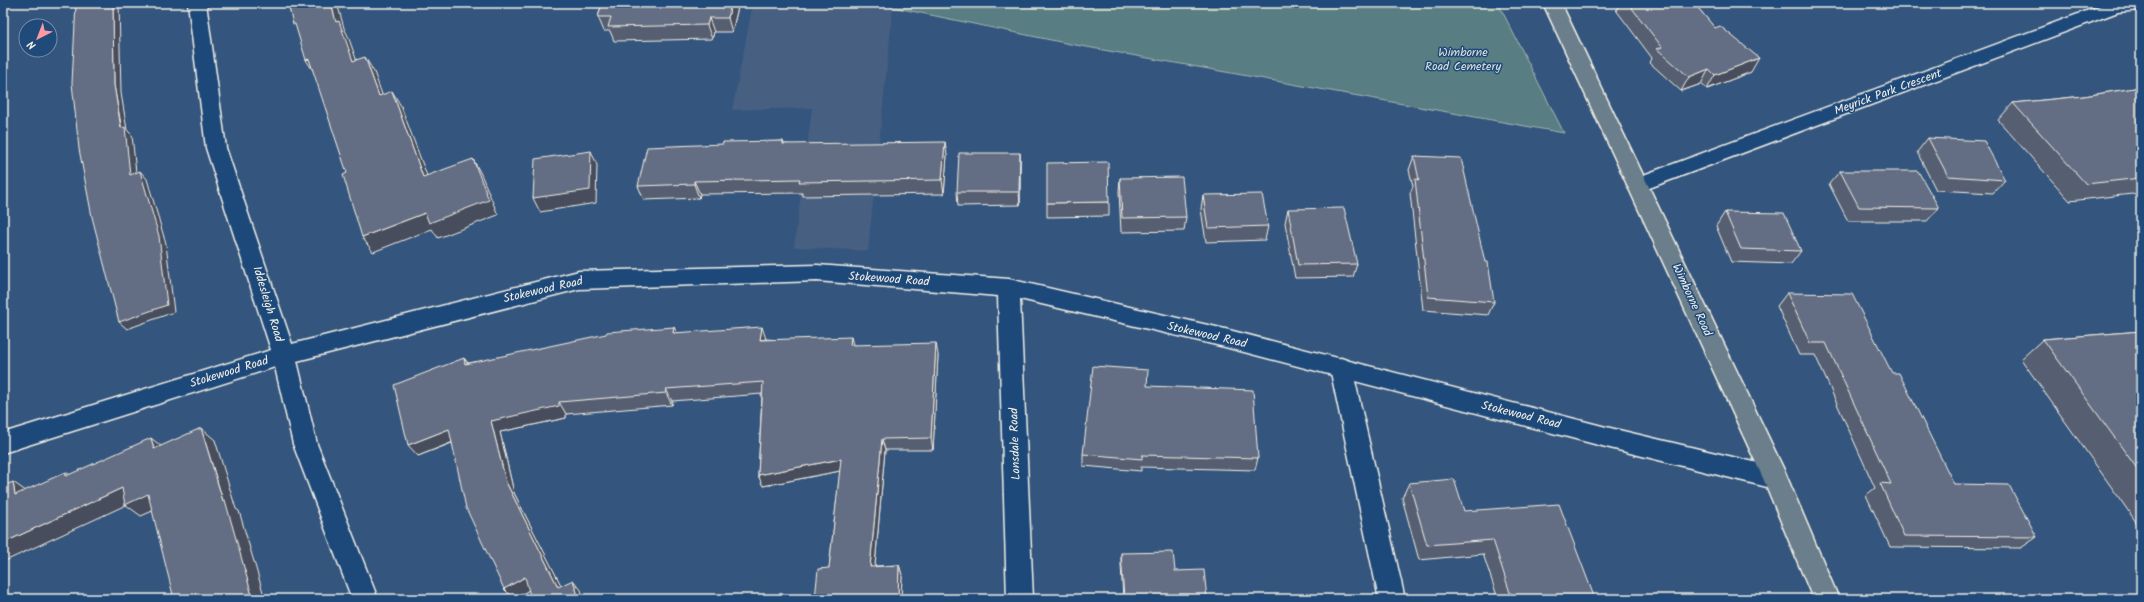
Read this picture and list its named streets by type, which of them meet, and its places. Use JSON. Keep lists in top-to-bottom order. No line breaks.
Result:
{"streets":{"main road":["Wimborne Road"],"street":["Meyrick Park Crescent","Stokewood Road","Iddesleigh Road","Lonsdale Road"]},"crossings":[["Meyrick Park Crescent","Wimborne Road"],["Stokewood Road","Wimborne Road"],["Stokewood Road","Iddesleigh Road"],["Stokewood Road","Lonsdale Road"]],"parks":["Wimborne Road Cemetery"],"north":"bottom left"}
